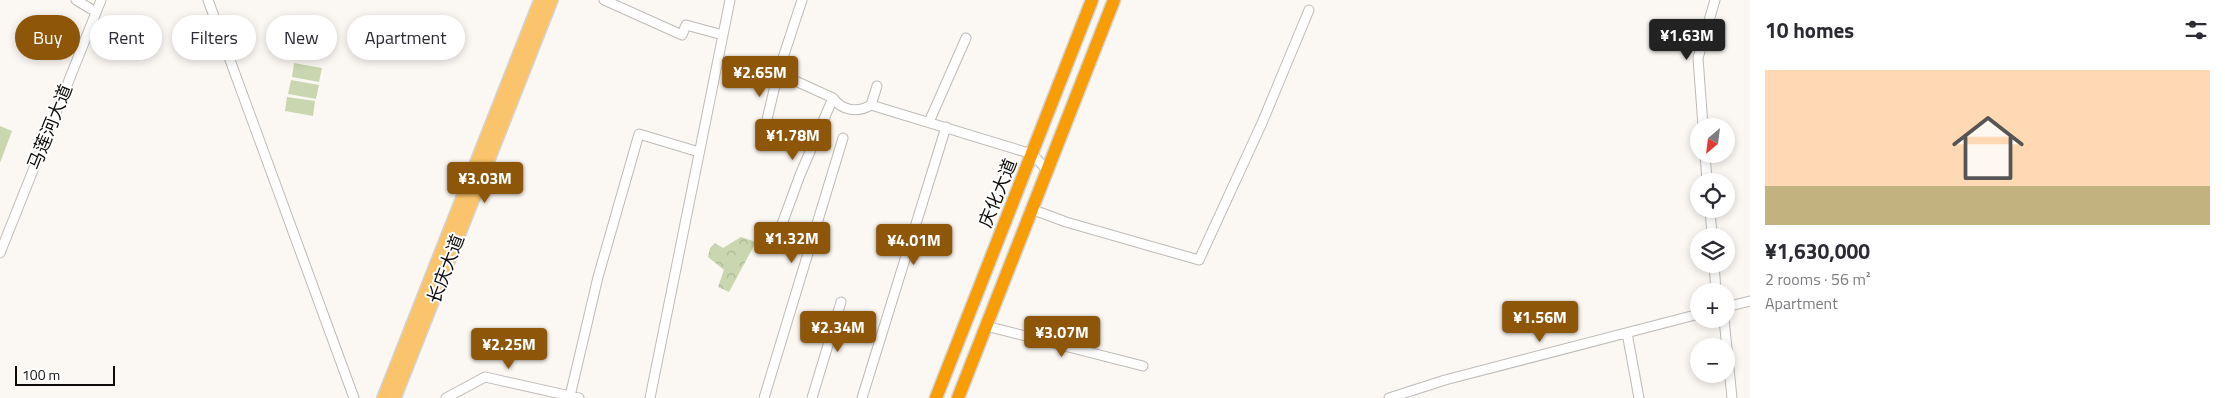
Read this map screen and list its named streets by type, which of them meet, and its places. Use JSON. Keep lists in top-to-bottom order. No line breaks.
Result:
{"streets":{"highway":["庆化大道"],"main road":["长庆大道"],"street":["马莲河大道"]},"scale_bar":"100 m","north":"bottom left","page":{"heading":"10 homes","chip":["Buy","Rent","Filters","New","Apartment"],"price":["¥1.63M","¥2.65M","¥1.78M","¥3.03M","¥1.32M","¥4.01M","¥1.56M","¥2.34M","¥3.07M","¥2.25M"],"list":[{"name":"¥1,630,000","note":"2 rooms · 56 m² · Apartment"}],"map_buttons":["+","−"],"scale":"100 m"}}
